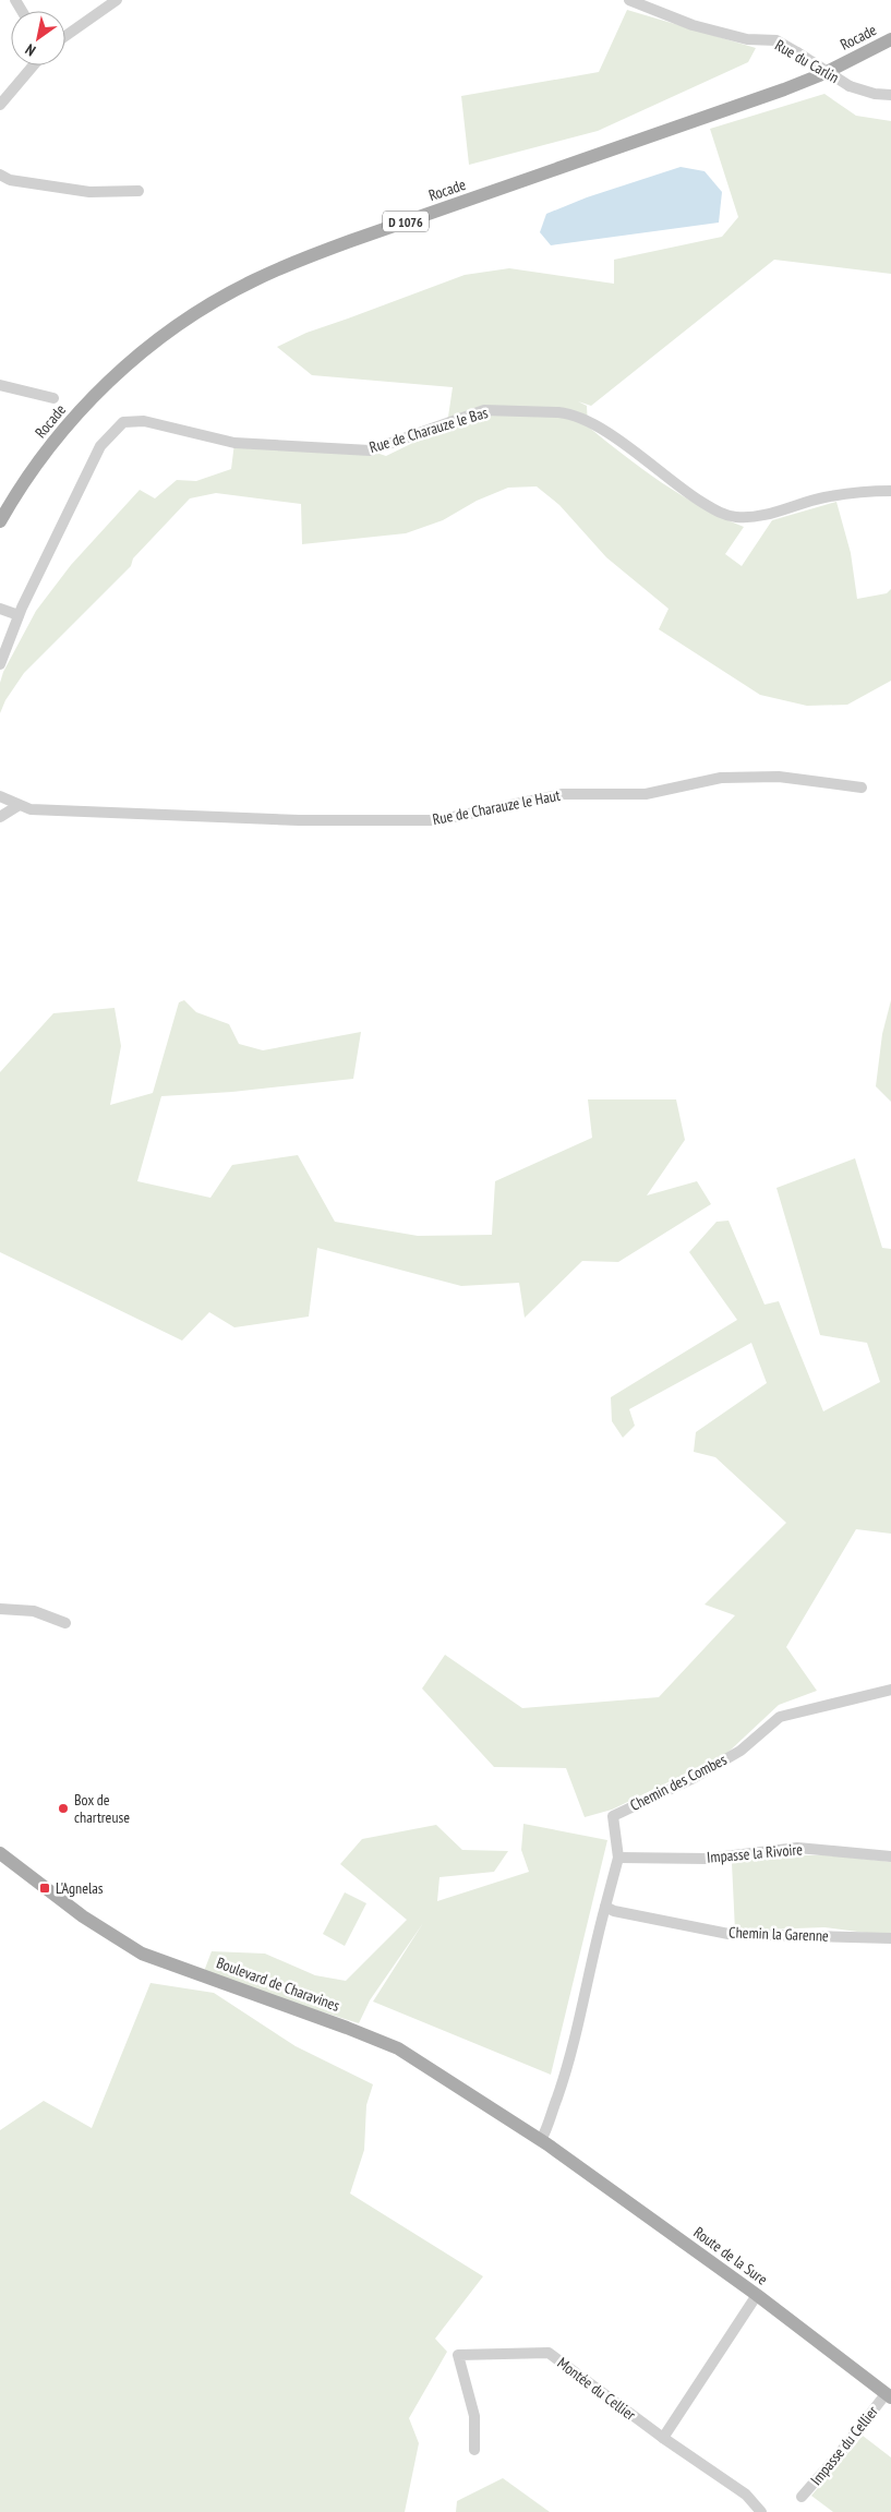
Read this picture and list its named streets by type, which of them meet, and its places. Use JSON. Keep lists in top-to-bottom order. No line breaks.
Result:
{"streets":{"main road":["Rocade","D 1076","Boulevard de Charavines","Route de la Sure"],"street":["Rue du Carlin","Rue de Charauze le Bas","Rue de Charauze le Haut","Chemin des Combes","Impasse la Rivoire","Chemin la Garenne","Montée du Cellier","Impasse du Cellier"]},"crossings":[["Chemin des Combes","Impasse la Rivoire"],["Boulevard de Charavines","Route de la Sure"],["Route de la Sure","Impasse du Cellier"]],"places":{"other":["Box de chartreuse"],"transit":["L'Agnelas"]},"north":"bottom left"}
